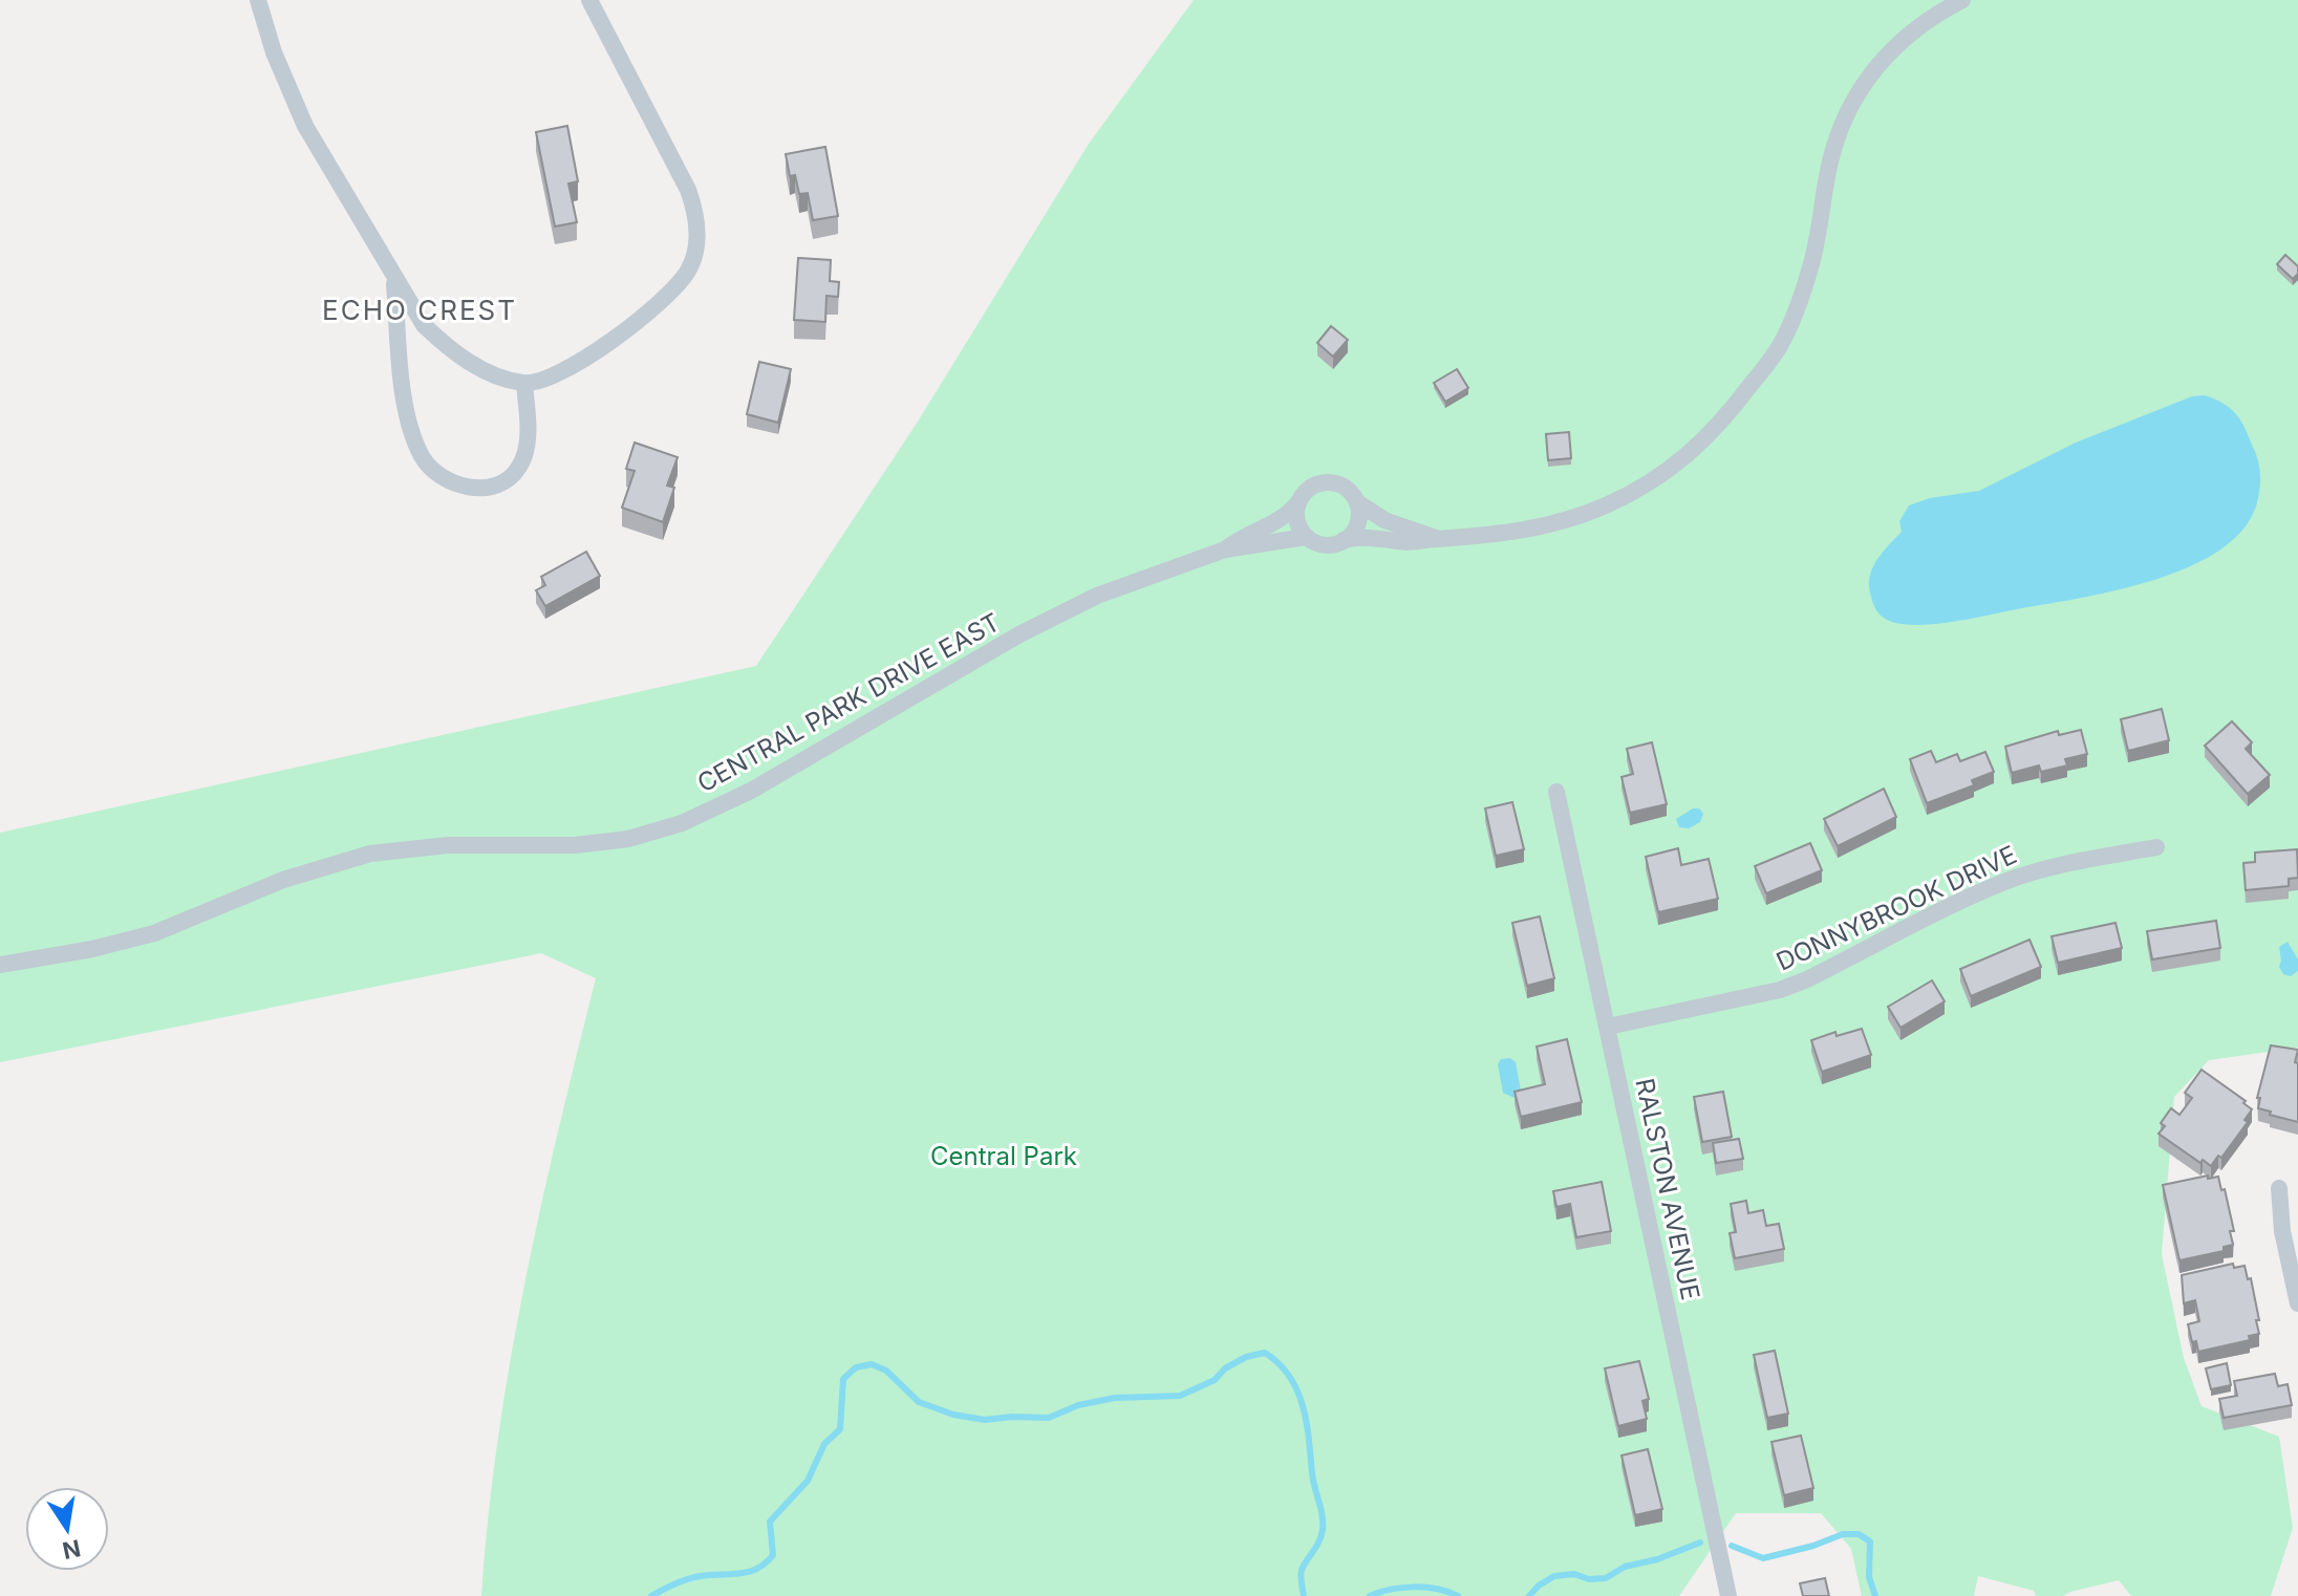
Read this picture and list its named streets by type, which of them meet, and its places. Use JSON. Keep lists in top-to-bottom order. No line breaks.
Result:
{"streets":{"street":["CENTRAL PARK DRIVE EAST","DONNYBROOK DRIVE","RALSTON AVENUE"]},"crossings":[["DONNYBROOK DRIVE","RALSTON AVENUE"]],"districts":["ECHO CREST"],"parks":["Central Park"],"north":"bottom"}
